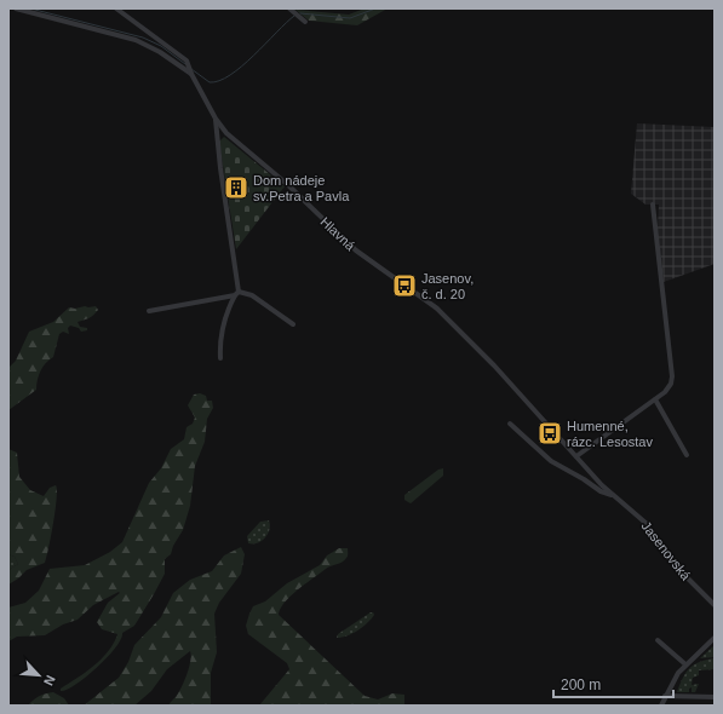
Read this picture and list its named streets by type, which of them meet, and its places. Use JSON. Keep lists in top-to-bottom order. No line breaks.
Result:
{"streets":{"street":["Hlavná","Jasenovská"]},"crossings":[["Hlavná","Jasenovská"]],"places":{"building":["Dom nádeje sv.Petra a Pavla"],"bus stop":["Jasenov, č. d. 20","Humenné, rázc. Lesostav"]},"scale_bar":"200 m","north":"bottom right"}
